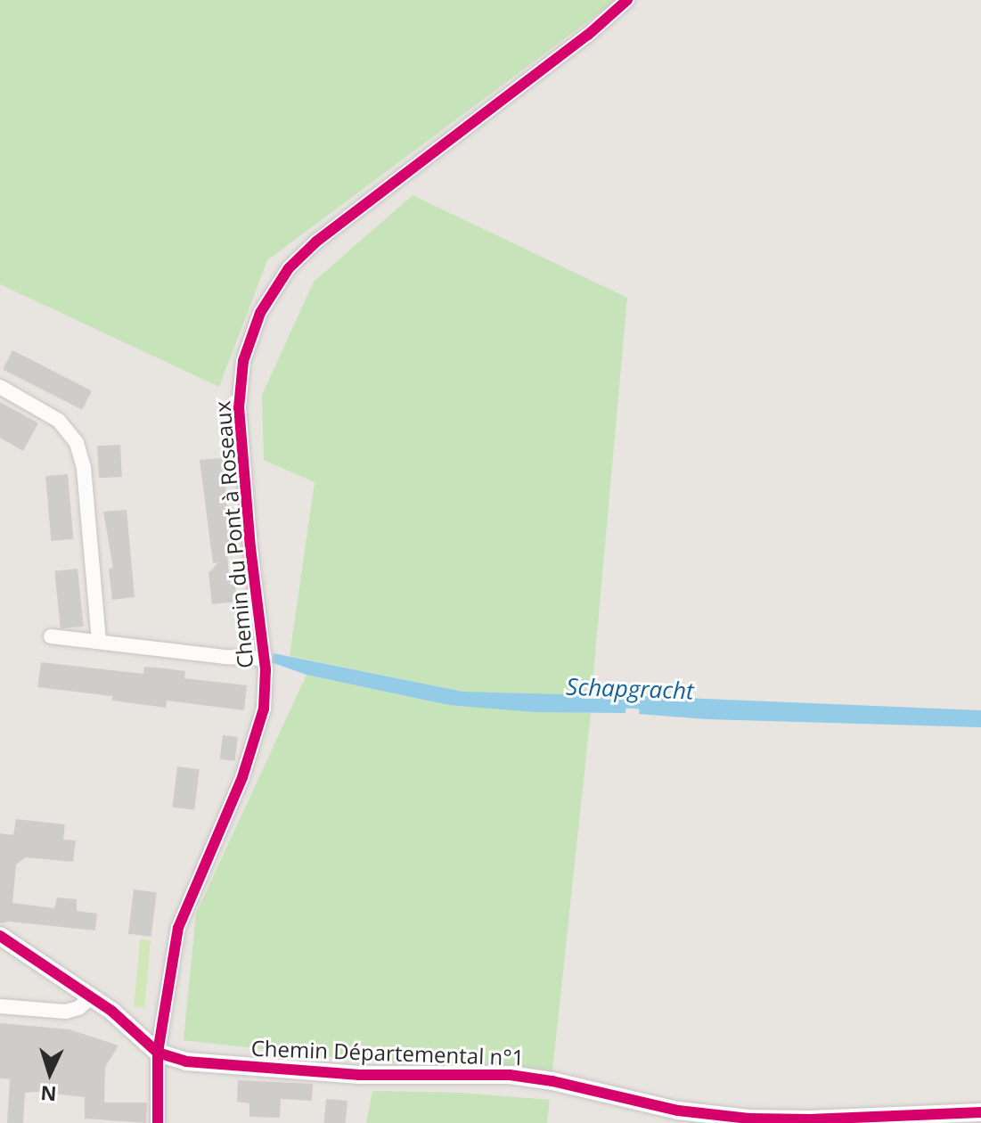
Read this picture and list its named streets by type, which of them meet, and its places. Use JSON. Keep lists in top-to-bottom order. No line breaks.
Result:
{"streets":{"street":["Chemin du Pont à Roseaux","Chemin Départemental n°1"]},"crossings":[["Chemin du Pont à Roseaux","Chemin Départemental n°1"]],"water":["Schapgracht"],"north":"bottom"}
